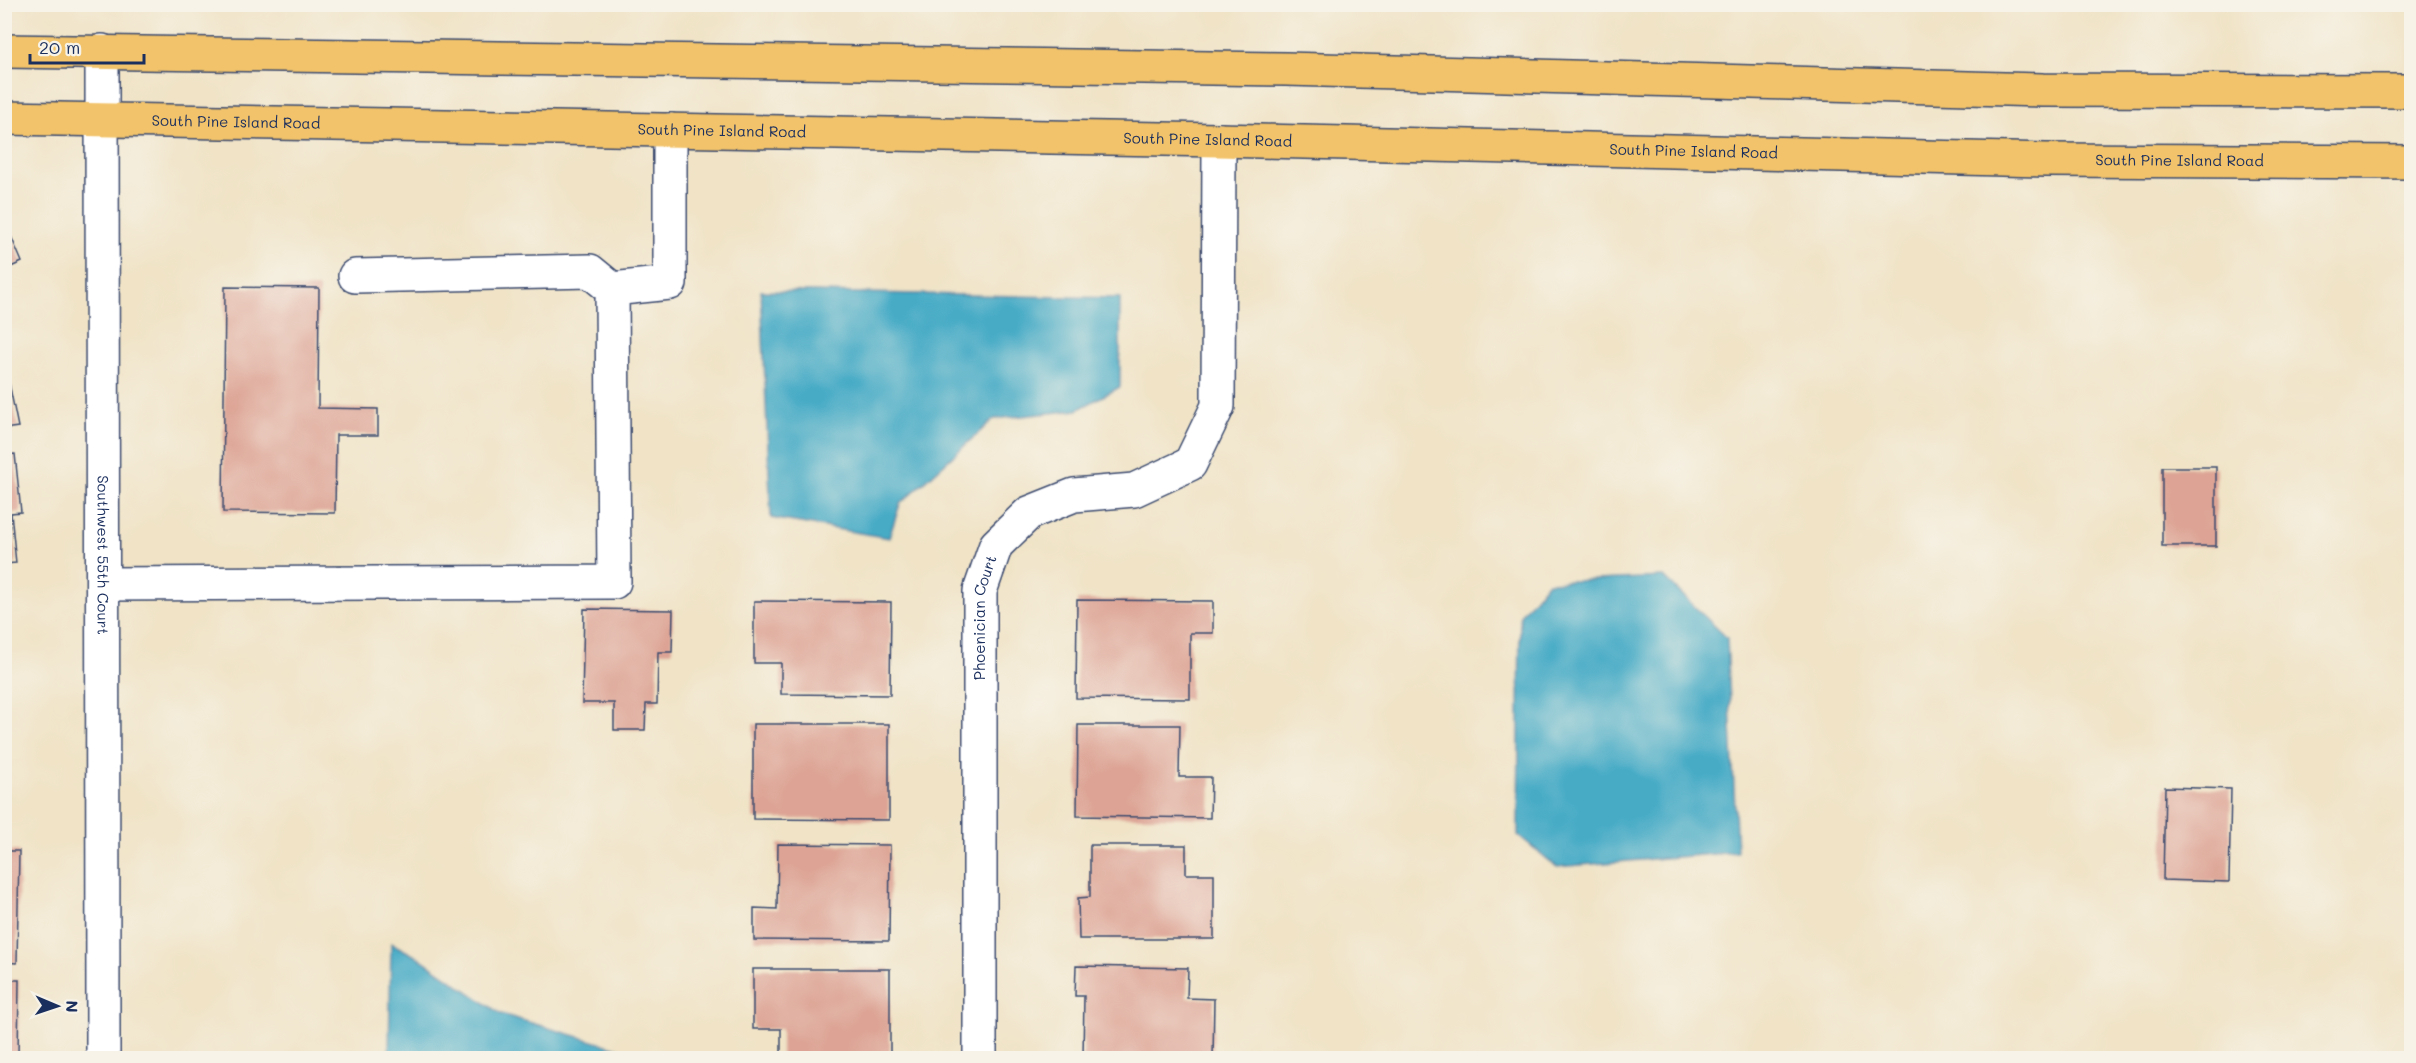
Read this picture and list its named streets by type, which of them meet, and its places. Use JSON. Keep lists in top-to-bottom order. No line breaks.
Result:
{"streets":{"main road":["South Pine Island Road"],"street":["Southwest 55th Court","Phoenician Court"]},"crossings":[["South Pine Island Road","Southwest 55th Court"],["South Pine Island Road","Phoenician Court"]],"scale_bar":"20 m","north":"right"}
